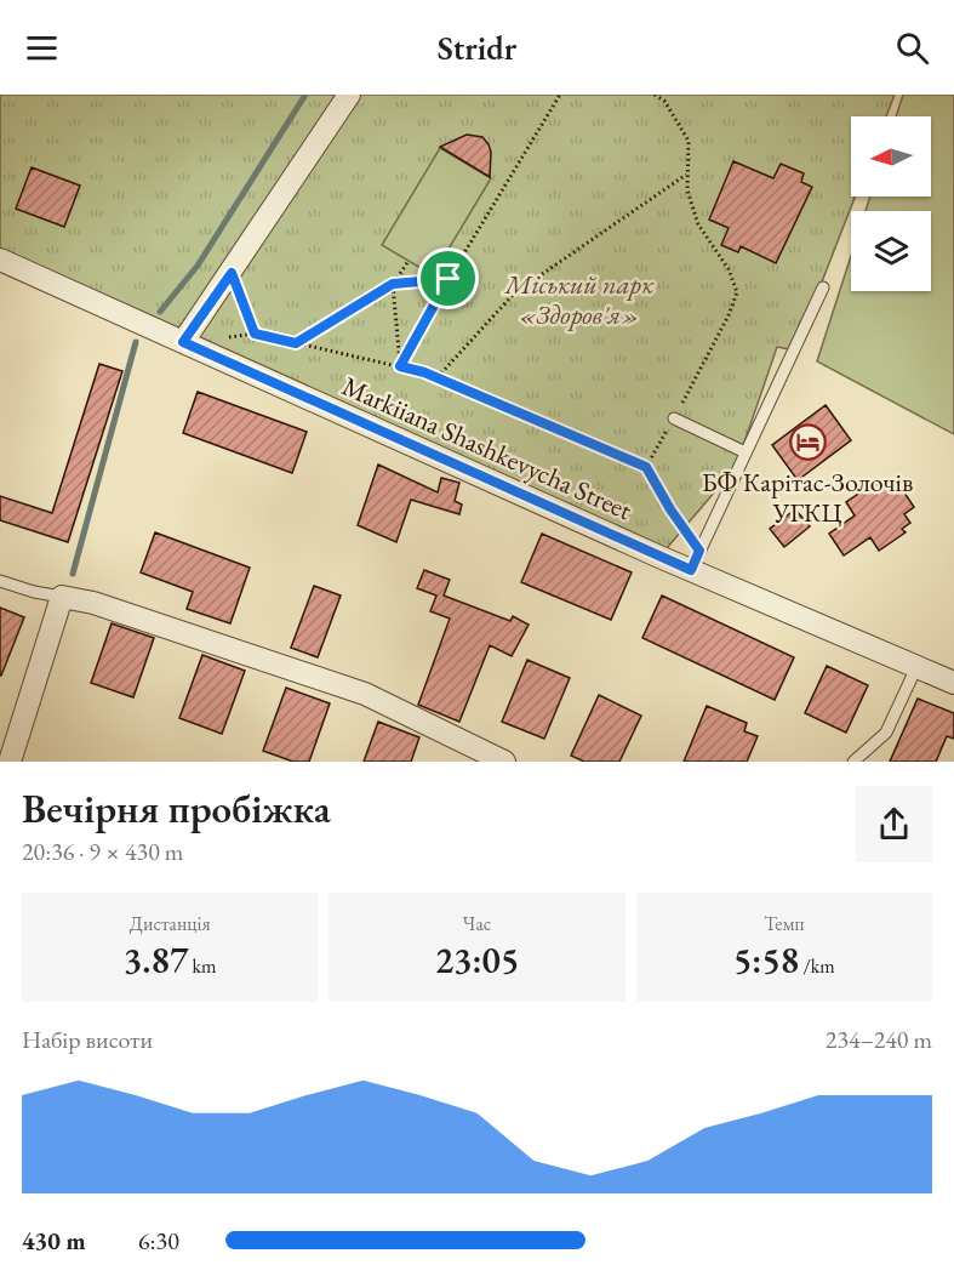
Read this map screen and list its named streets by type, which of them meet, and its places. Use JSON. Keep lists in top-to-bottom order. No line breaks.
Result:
{"streets":{"street":["Markiiana Shashkevycha Street"]},"parks":["Міський парк «Здоров'я»"],"places":{"hotel":["БФ Карітас-Золочів УГКЦ"]},"north":"left","page":{"header":"Stridr","heading":["Вечірня пробіжка","20:36 · 9 × 430 m"],"stats":[["Дистанція","3.87 km"],["Час","23:05"],["Темп","5:58 /km"]],"chart":["Набір висоти","234–240 m"],"list":[{"name":"430 m","note":"6:30"}]}}
